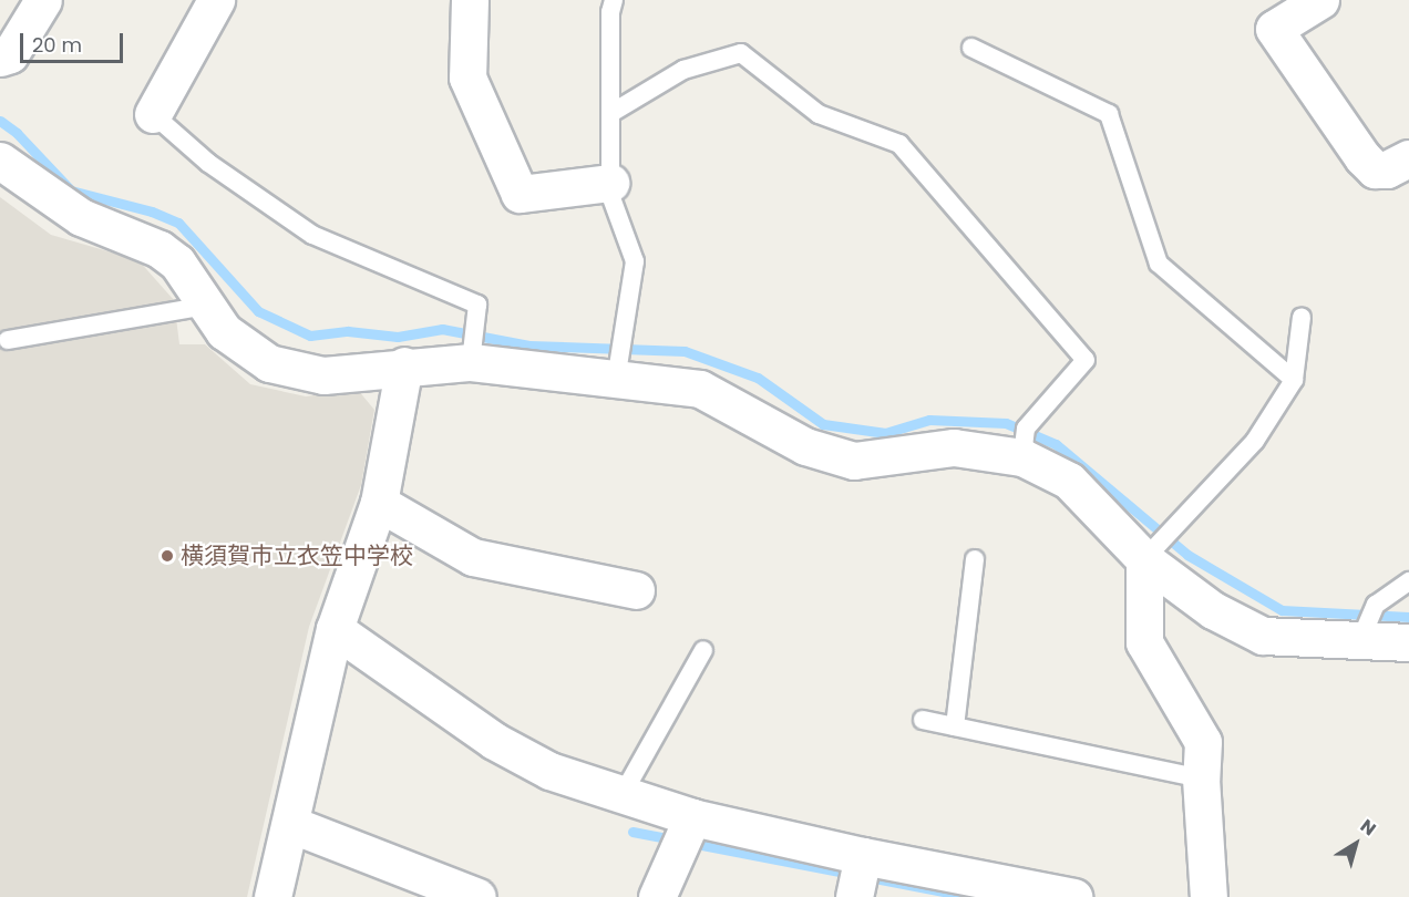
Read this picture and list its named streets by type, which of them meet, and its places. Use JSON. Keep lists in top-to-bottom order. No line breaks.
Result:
{"places":["横須賀市立衣笠中学校"],"scale_bar":"20 m","north":"top right"}
